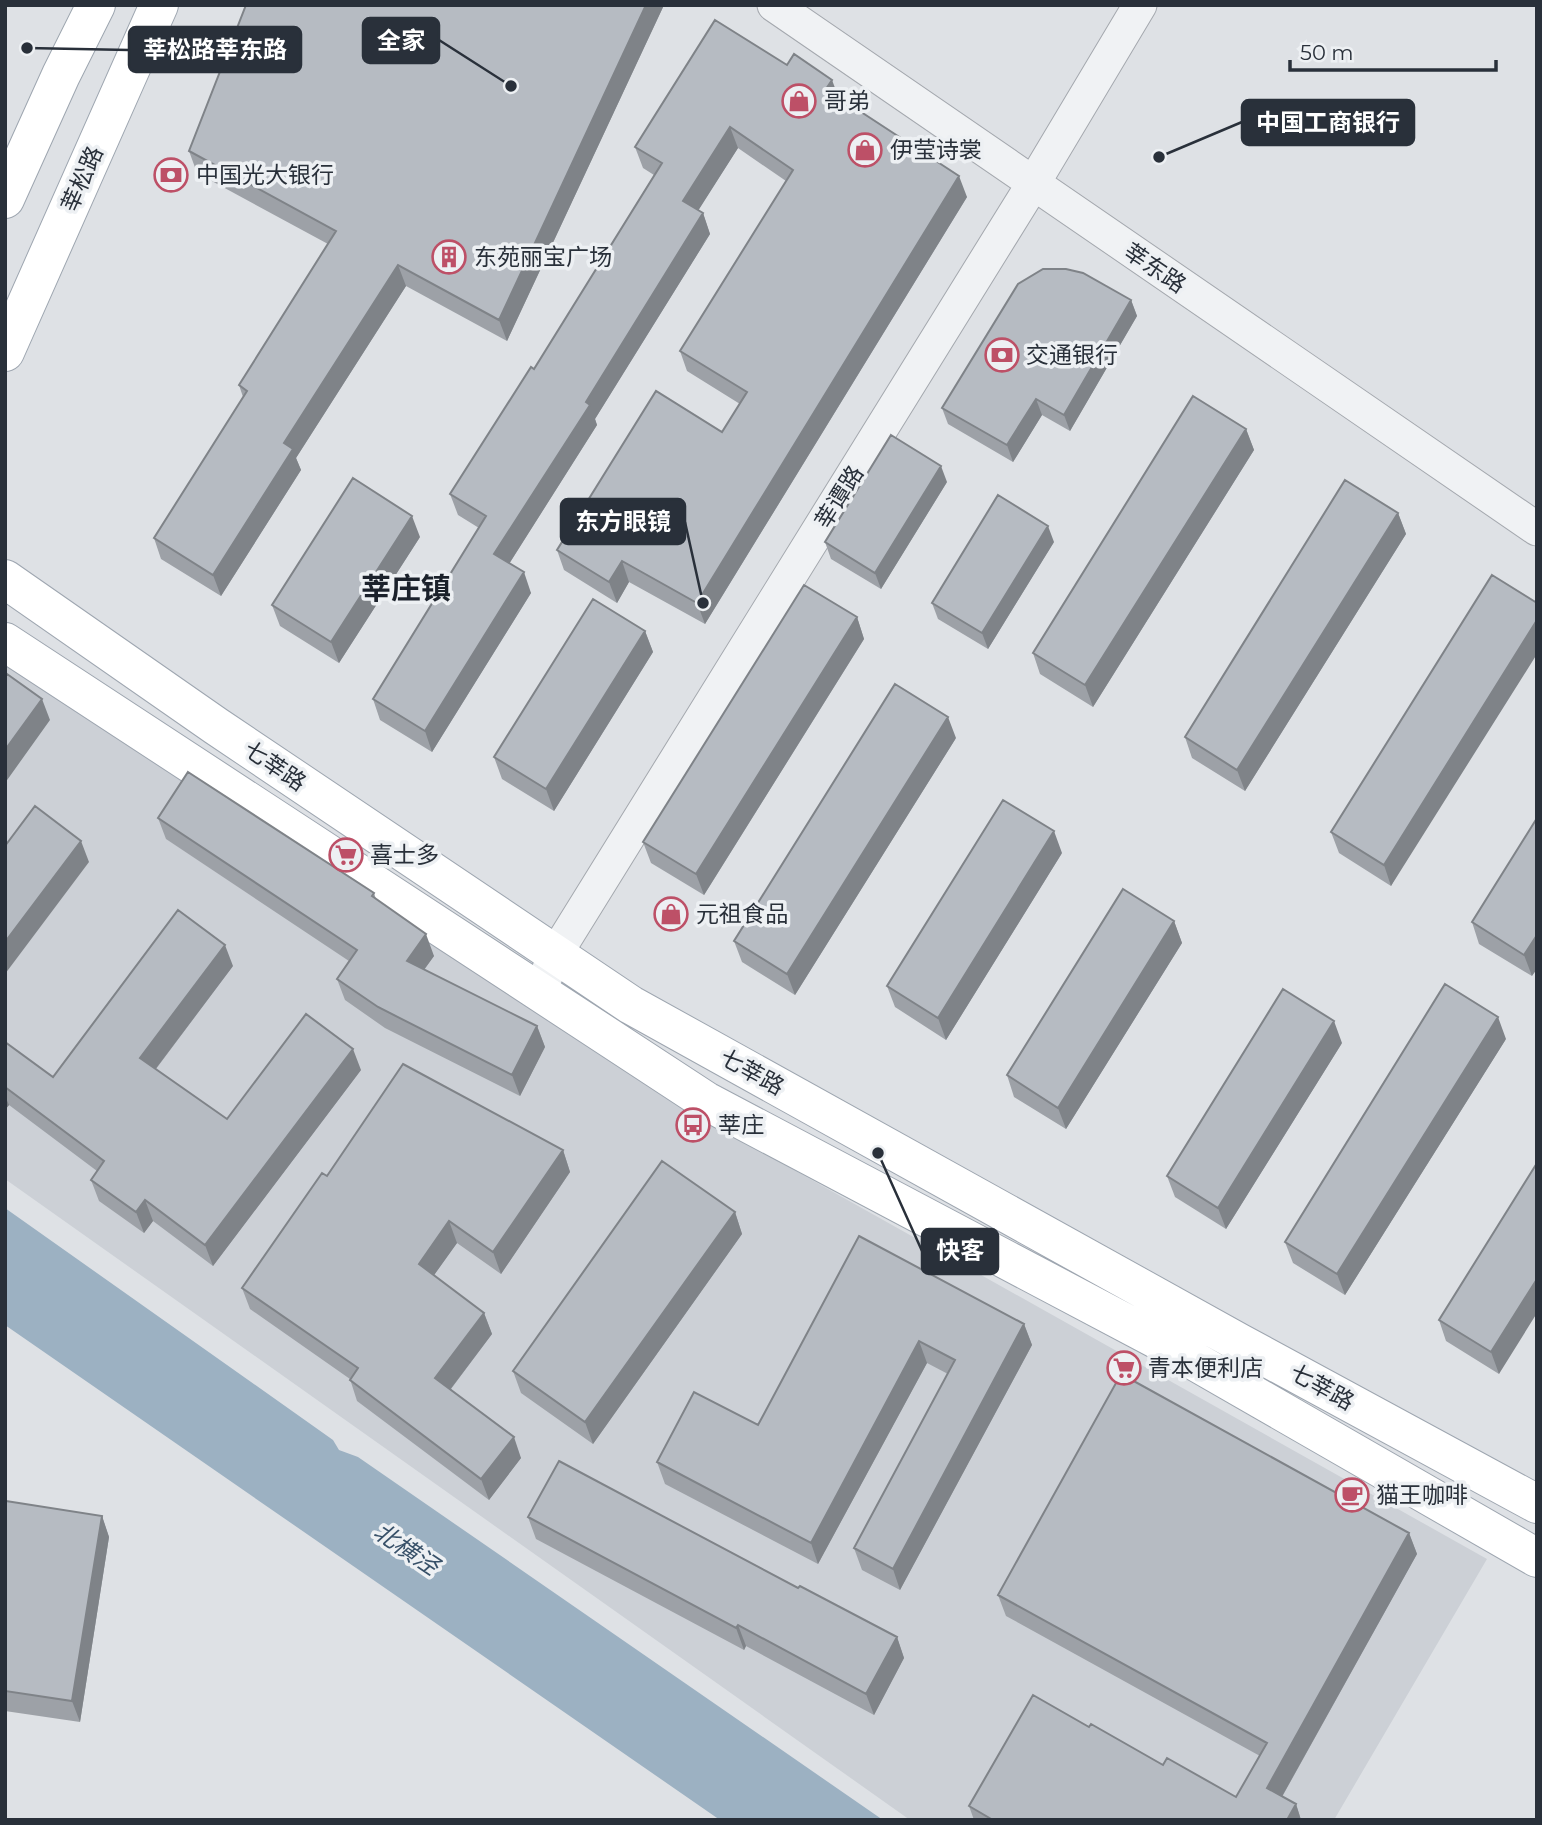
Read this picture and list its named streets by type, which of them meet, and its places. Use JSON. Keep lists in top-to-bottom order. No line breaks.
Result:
{"streets":{"main road":["莘松路","七莘路"],"street":["莘东路","莘谭路"]},"crossings":[["莘东路","莘谭路"],["莘谭路","七莘路"]],"districts":["莘庄镇"],"water":["北横泾"],"places":{"other":["莘松路莘东路","全家","中国工商银行","东方眼镜","快客"],"shop":["哥弟","伊莹诗裳","元祖食品"],"bank":["中国光大银行","交通银行"],"building":["东苑丽宝广场"],"supermarket":["喜士多","青本便利店"],"bus stop":["莘庄"],"cafe":["猫王咖啡"]},"scale_bar":"50 m"}
